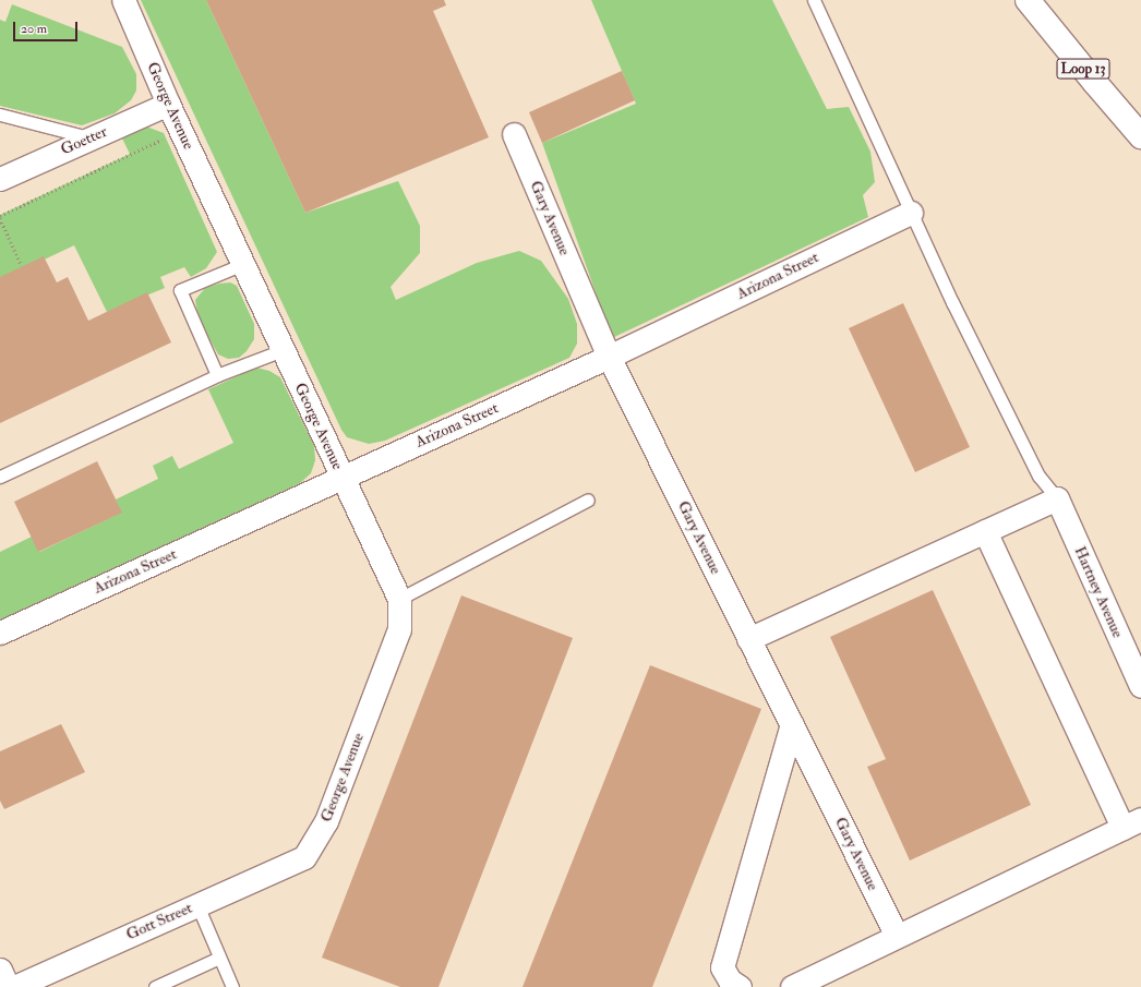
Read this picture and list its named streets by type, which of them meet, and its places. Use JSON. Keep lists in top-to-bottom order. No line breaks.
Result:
{"streets":{"main road":["Loop 13"],"street":["George Avenue","Goetter","Gary Avenue","Arizona Street","Hartney Avenue","Gott Street"]},"crossings":[["George Avenue","Goetter"],["George Avenue","Arizona Street"],["George Avenue","Gott Street"],["Gary Avenue","Arizona Street"]],"scale_bar":"20 m"}
